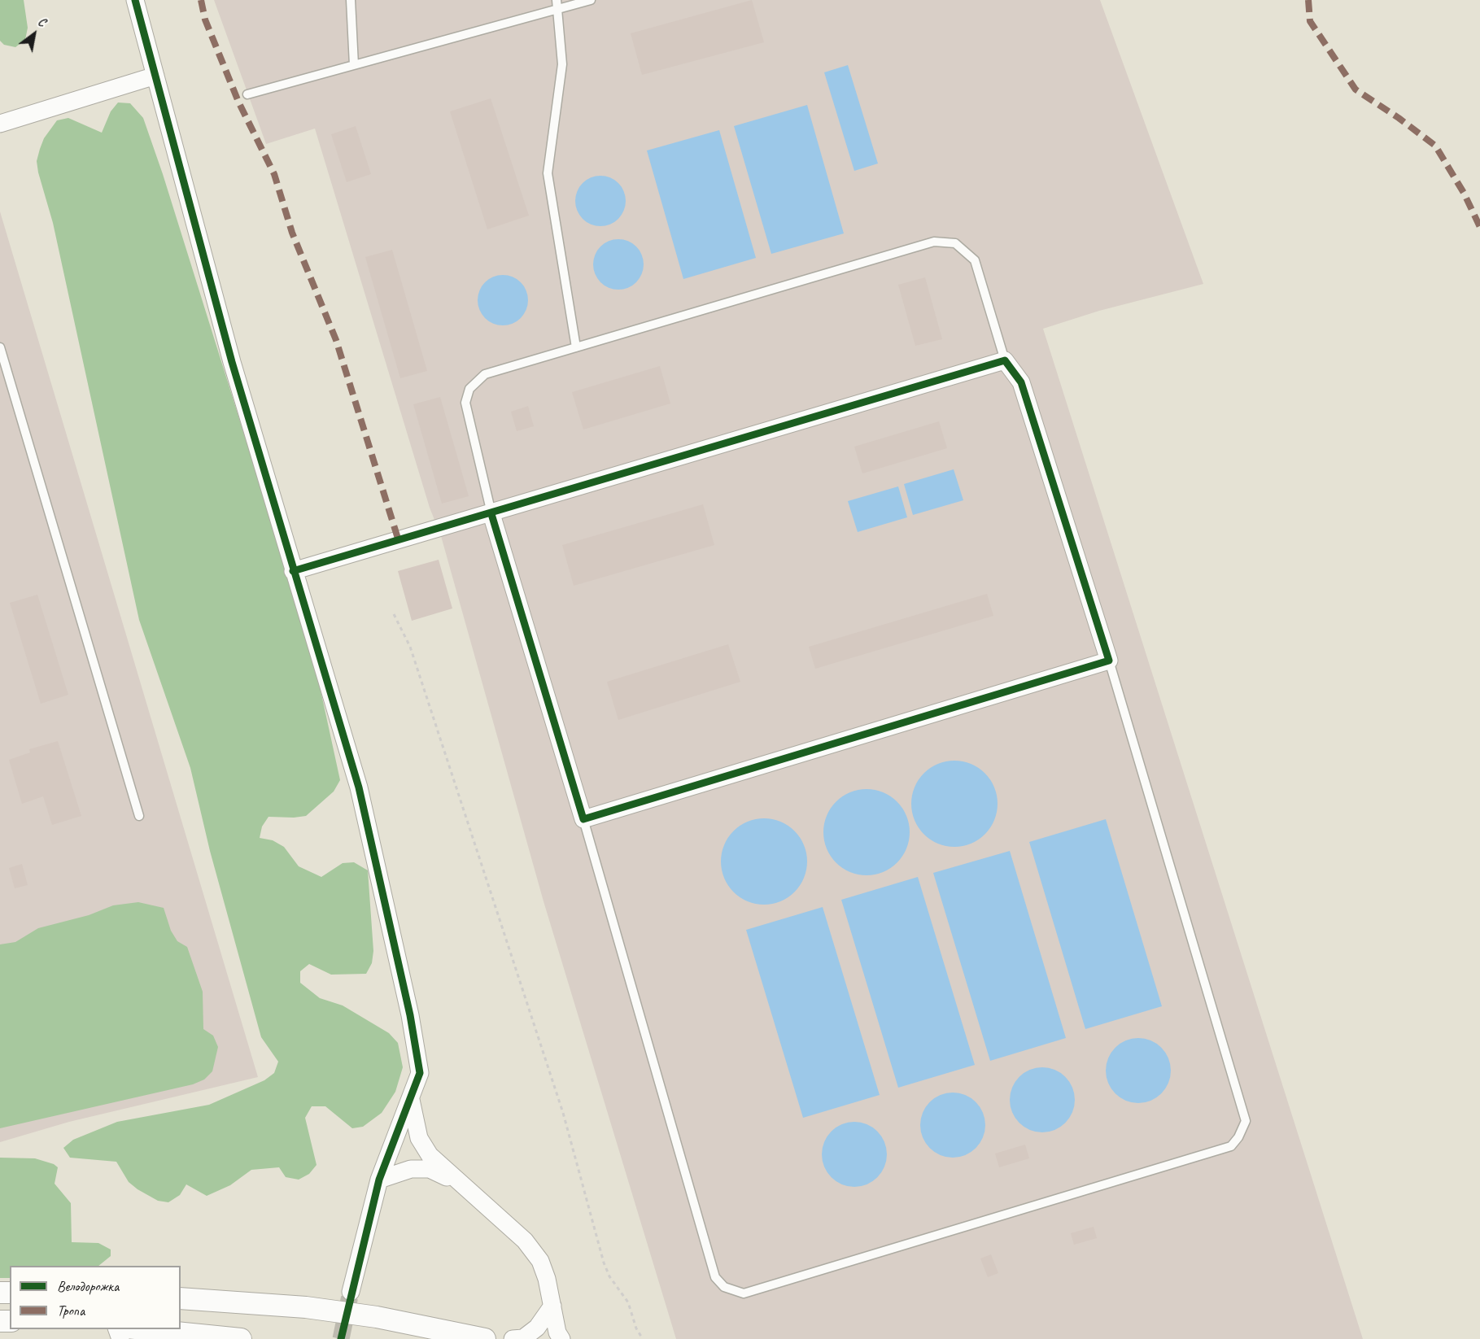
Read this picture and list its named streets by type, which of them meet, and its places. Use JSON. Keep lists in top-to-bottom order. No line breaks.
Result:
{"legend":["Велодорожка","Тропа"],"north":"top right"}
